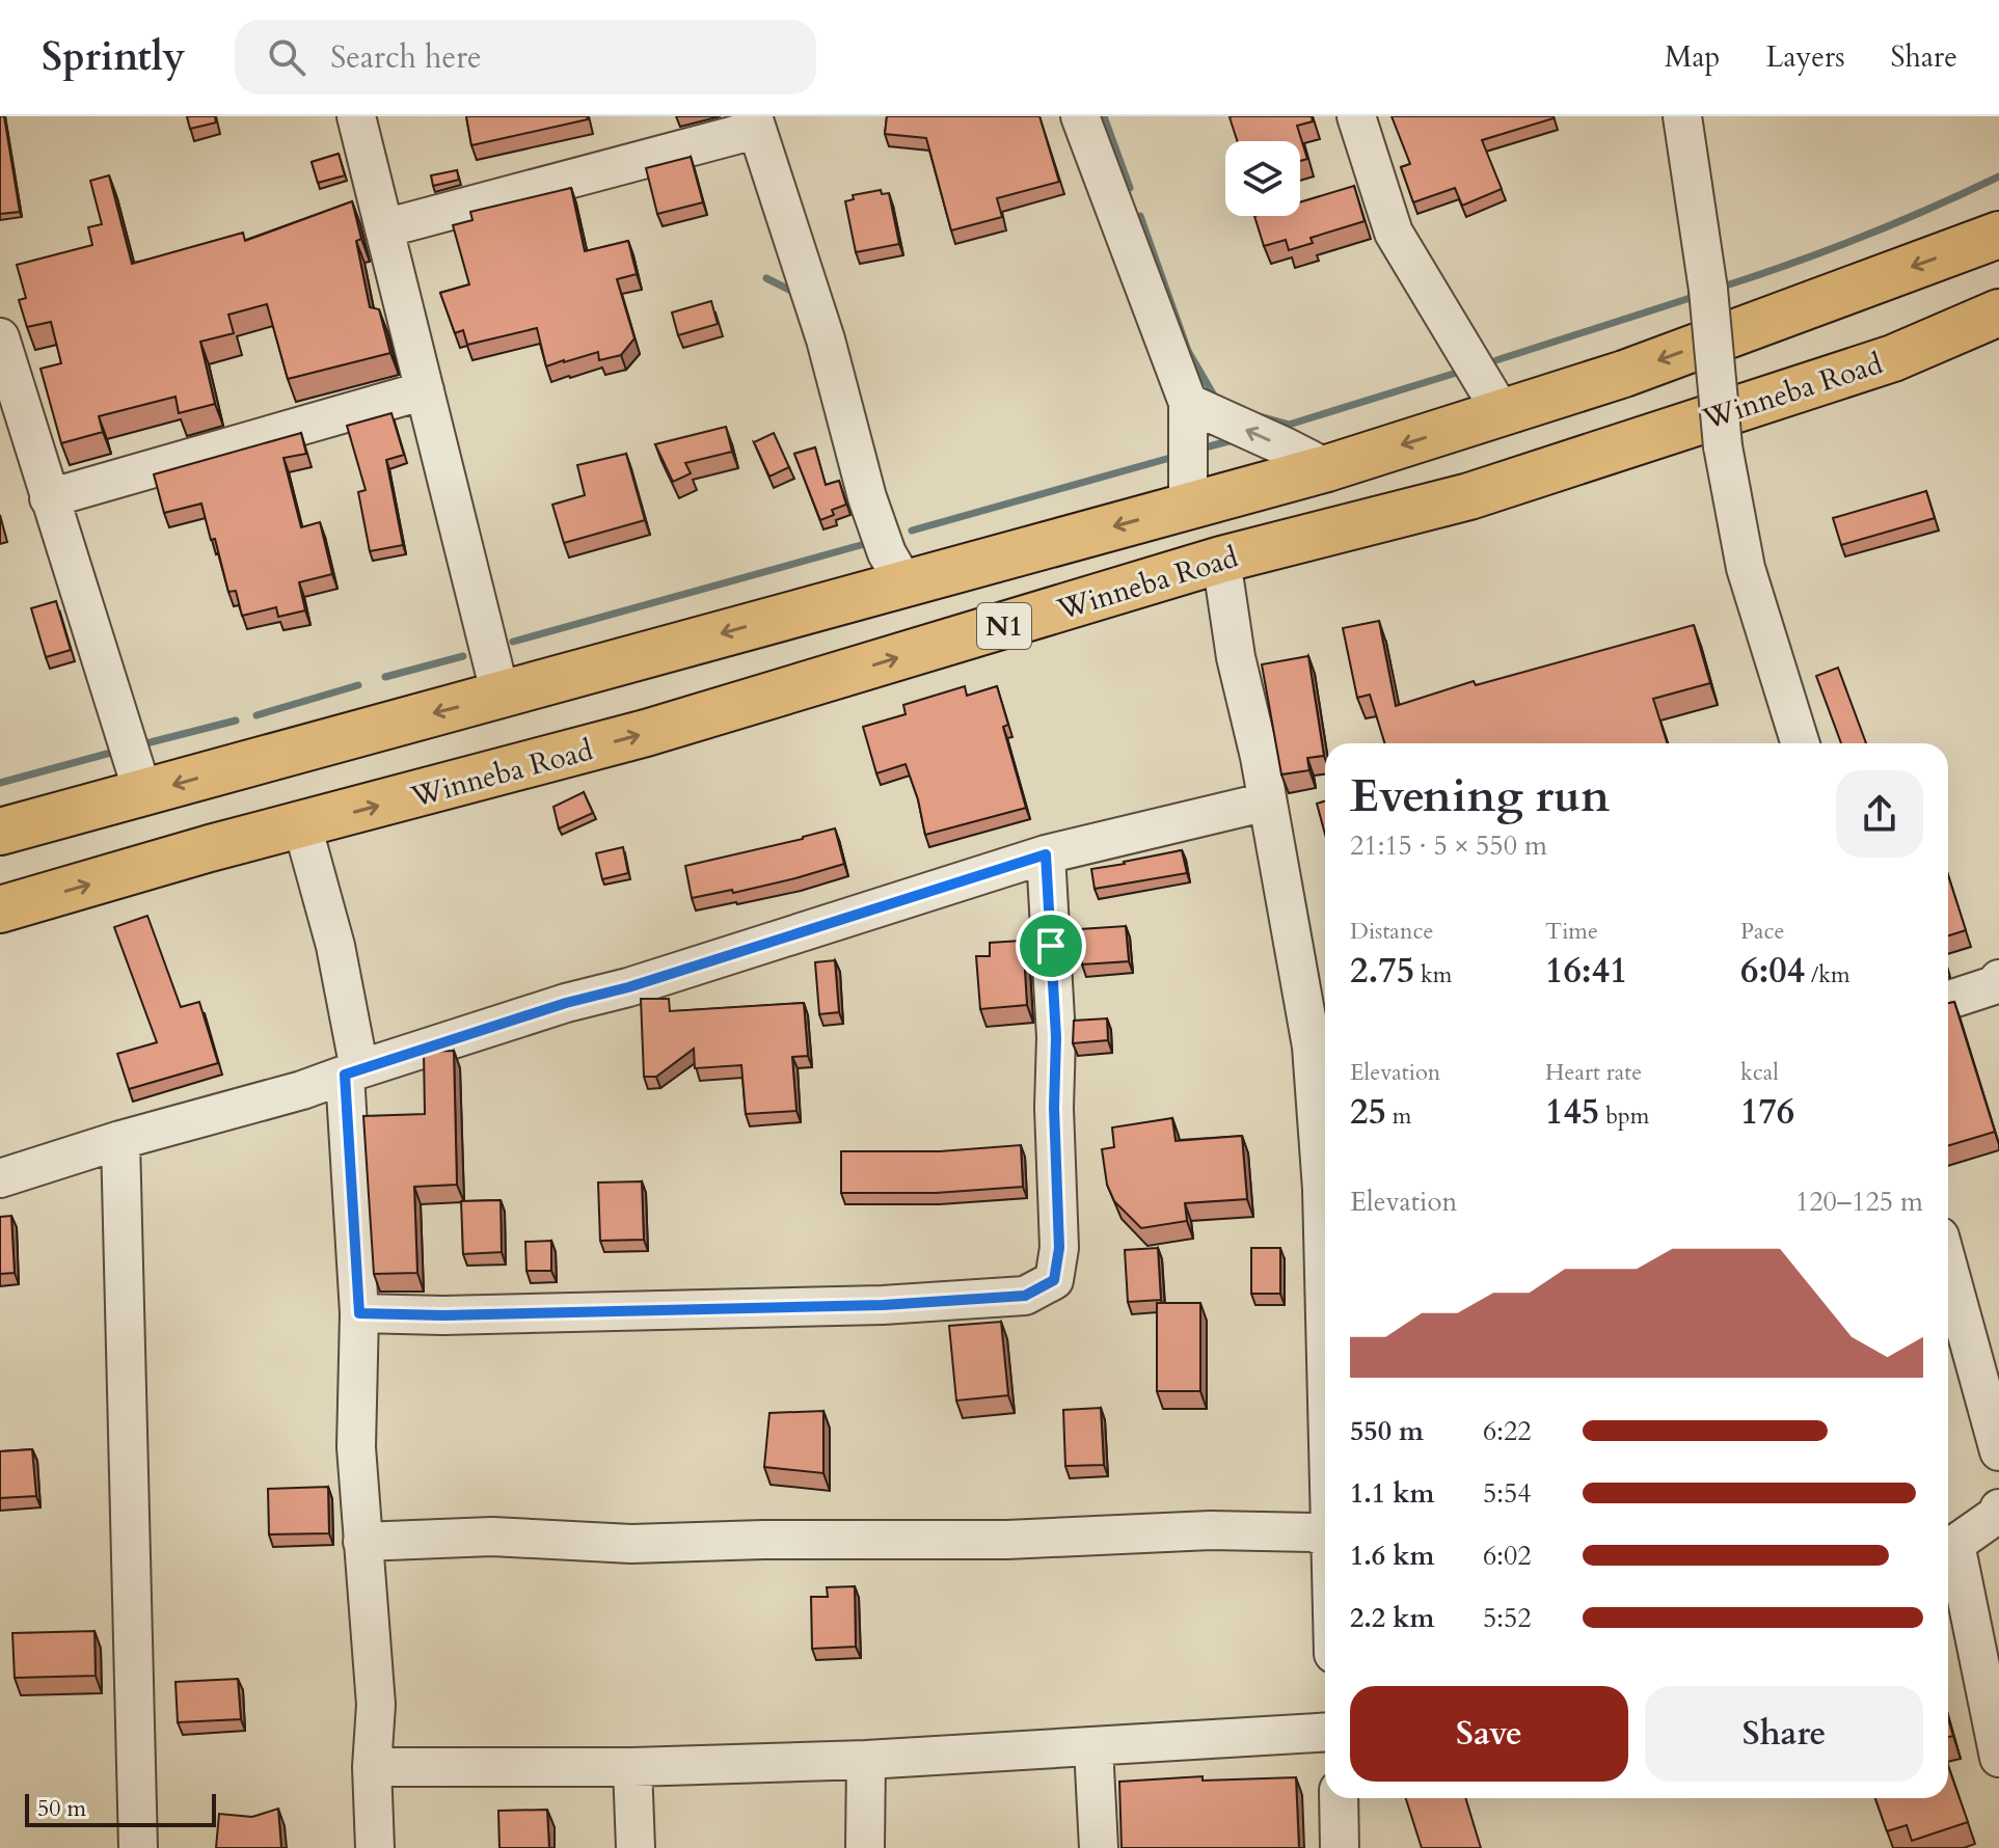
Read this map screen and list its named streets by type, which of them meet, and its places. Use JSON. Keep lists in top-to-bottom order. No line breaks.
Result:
{"streets":{"highway":["Winneba Road","N1"]},"scale_bar":"50 m","page":{"header":"Sprintly","search":"Search here","nav":["Map","Layers","Share"],"heading":["Evening run","21:15 · 5 × 550 m"],"stats":[["Distance","2.75 km"],["Time","16:41"],["Pace","6:04 /km"],["Elevation","25 m"],["Heart rate","145 bpm"],["kcal","176"]],"chart":["Elevation","120–125 m"],"list":[{"name":"550 m","note":"6:22"},{"name":"1.1 km","note":"5:54"},{"name":"1.6 km","note":"6:02"},{"name":"2.2 km","note":"5:52"}],"buttons":["Save","Share"],"scale":"50 m"}}
